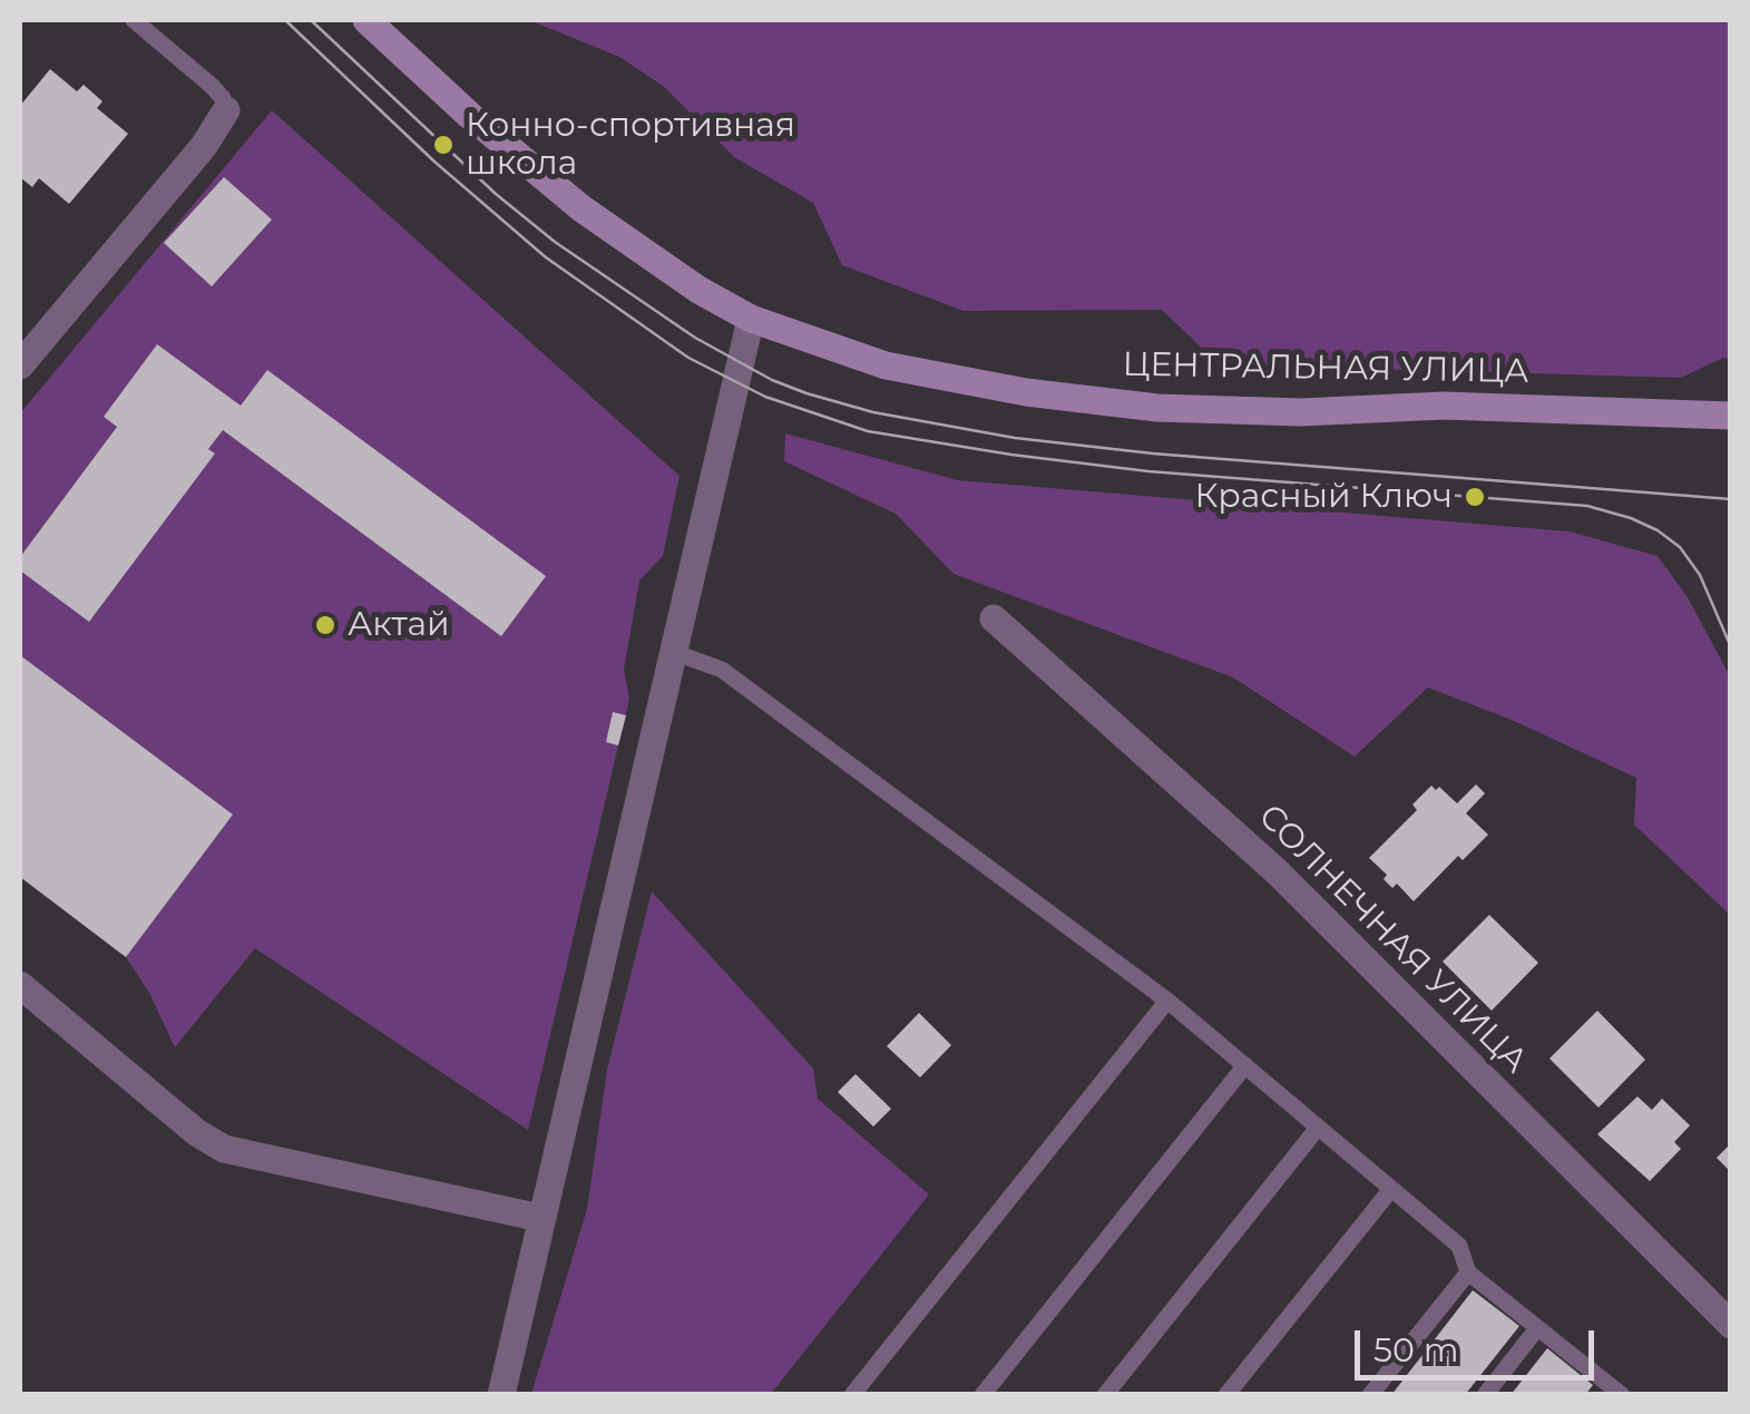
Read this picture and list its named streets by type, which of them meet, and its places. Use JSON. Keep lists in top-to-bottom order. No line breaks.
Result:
{"streets":{"street":["ЦЕНТРАЛЬНАЯ УЛИЦА","СОЛНЕЧНАЯ УЛИЦА"]},"places":["Конно-спортивная школа","Красный Ключ","Актай"],"scale_bar":"50 m"}
